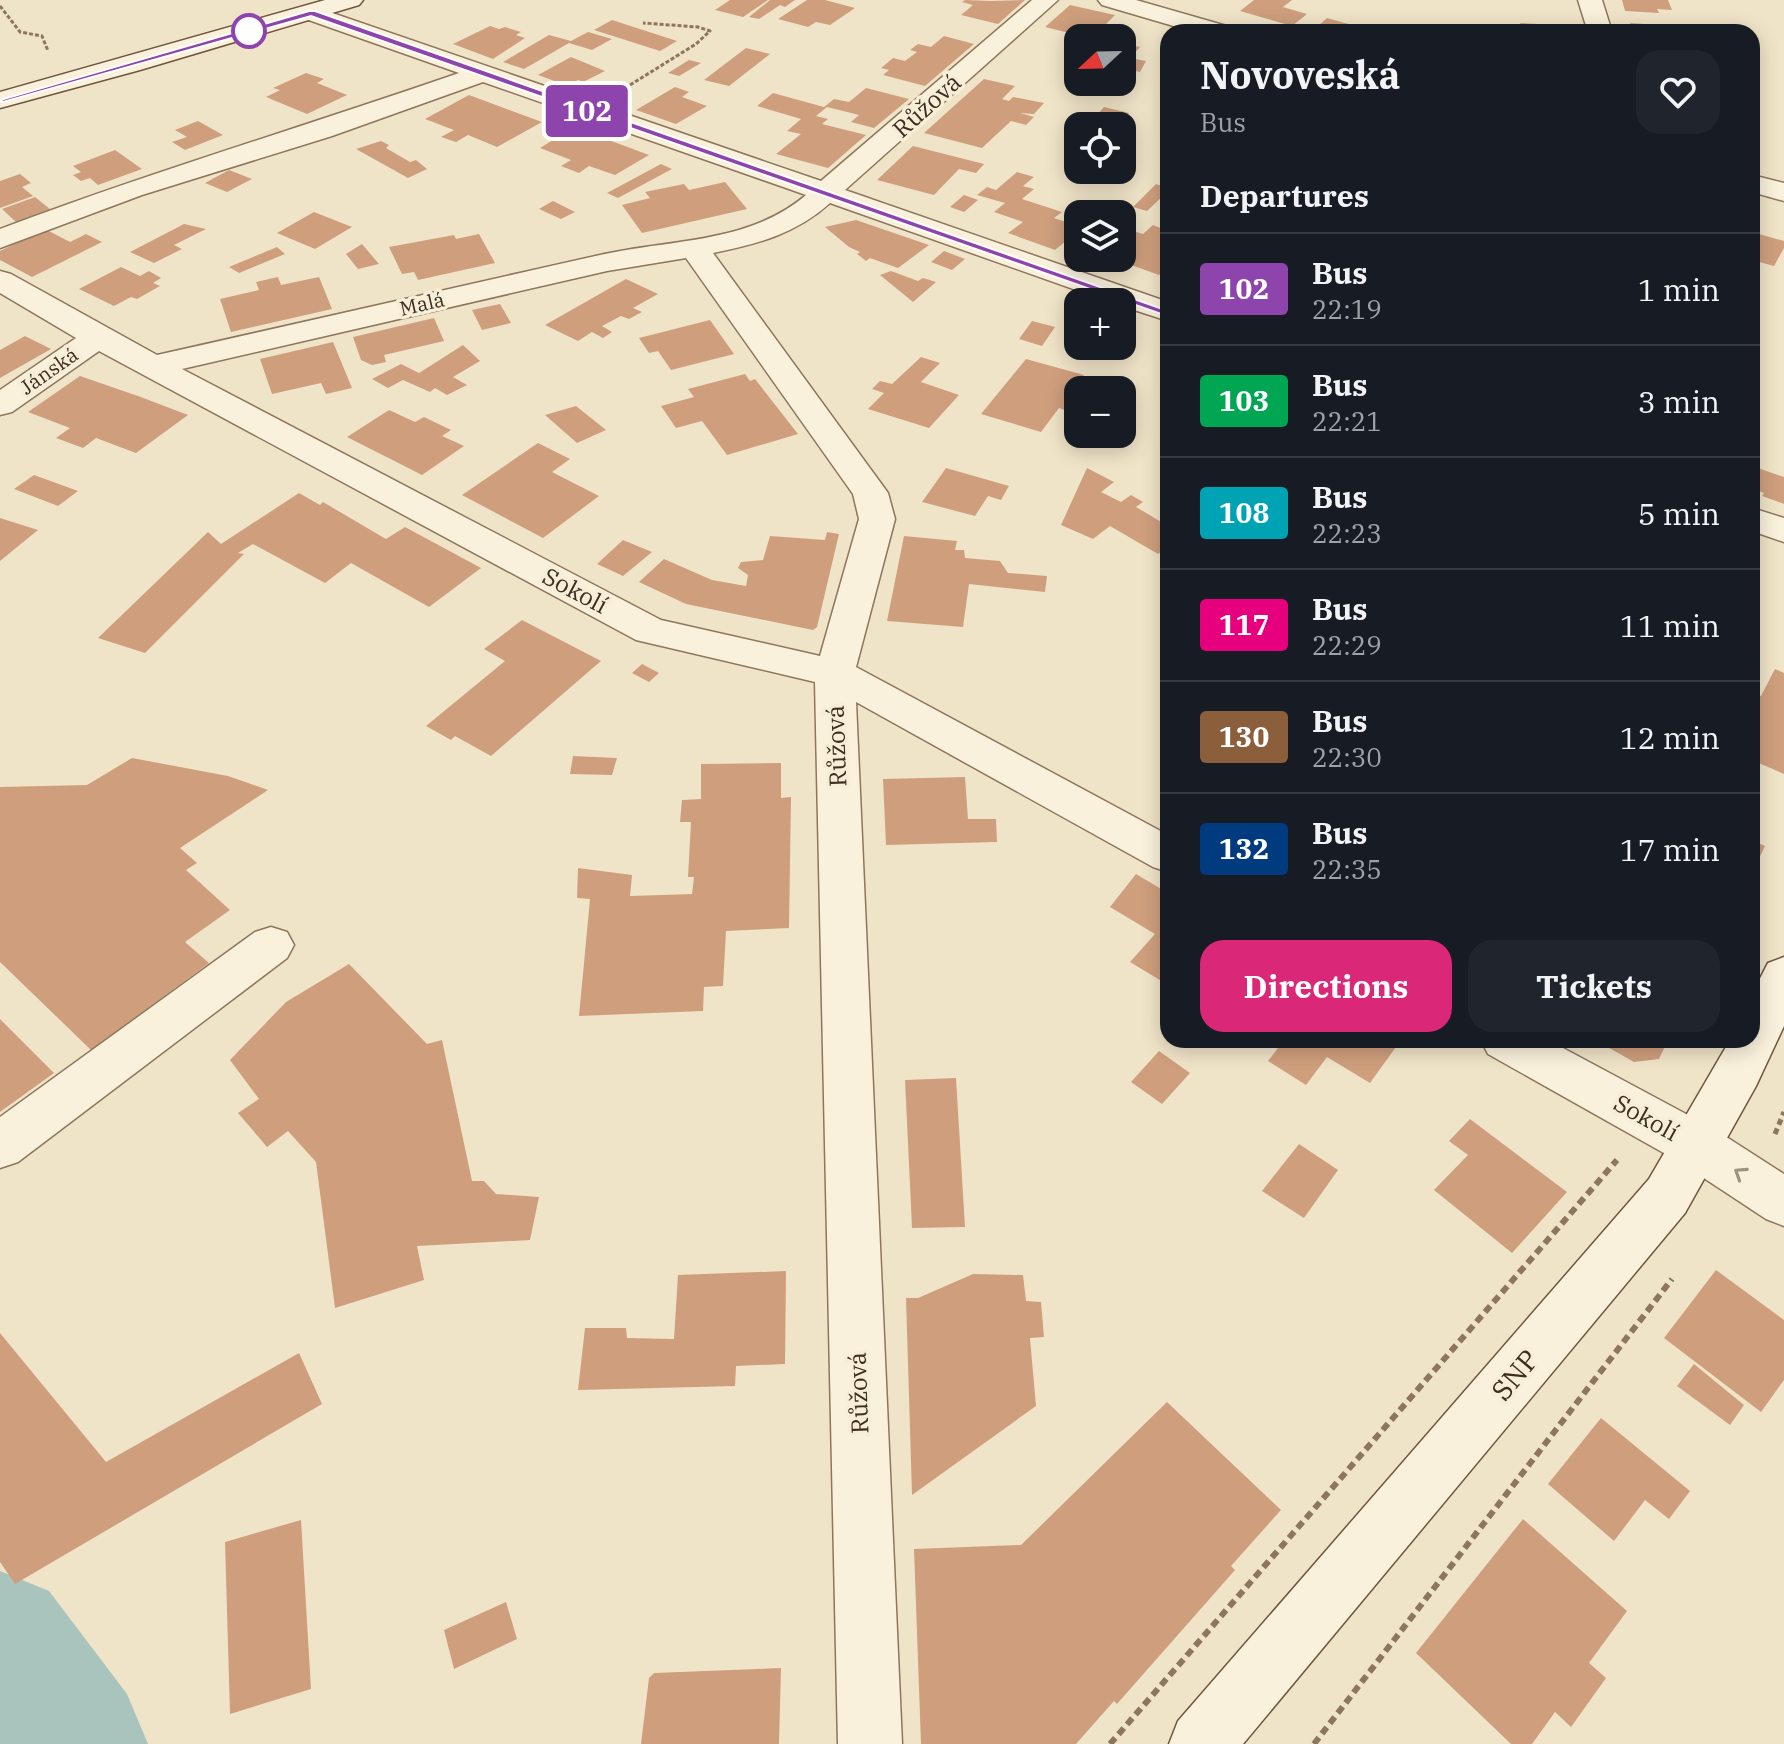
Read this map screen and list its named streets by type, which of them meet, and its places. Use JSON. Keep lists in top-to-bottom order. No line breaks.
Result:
{"streets":{"street":["Růžová","Malá","Jánská","Sokolí","SNP"]},"crossings":[["Růžová","Malá"],["Růžová","Sokolí"],["Malá","Sokolí"],["Jánská","Sokolí"],["Sokolí","SNP"]],"lines":["bus line 102"],"north":"left","page":{"on_map":"102","map_buttons":["+","−"],"heading":[["Novoveská","Bus"],"Departures"],"list":[{"mark":"102","name":"Bus","note":"22:19","value":"1 min"},{"mark":"103","name":"Bus","note":"22:21","value":"3 min"},{"mark":"108","name":"Bus","note":"22:23","value":"5 min"},{"mark":"117","name":"Bus","note":"22:29","value":"11 min"},{"mark":"130","name":"Bus","note":"22:30","value":"12 min"},{"mark":"132","name":"Bus","note":"22:35","value":"17 min"}],"buttons":["Directions","Tickets"]}}
